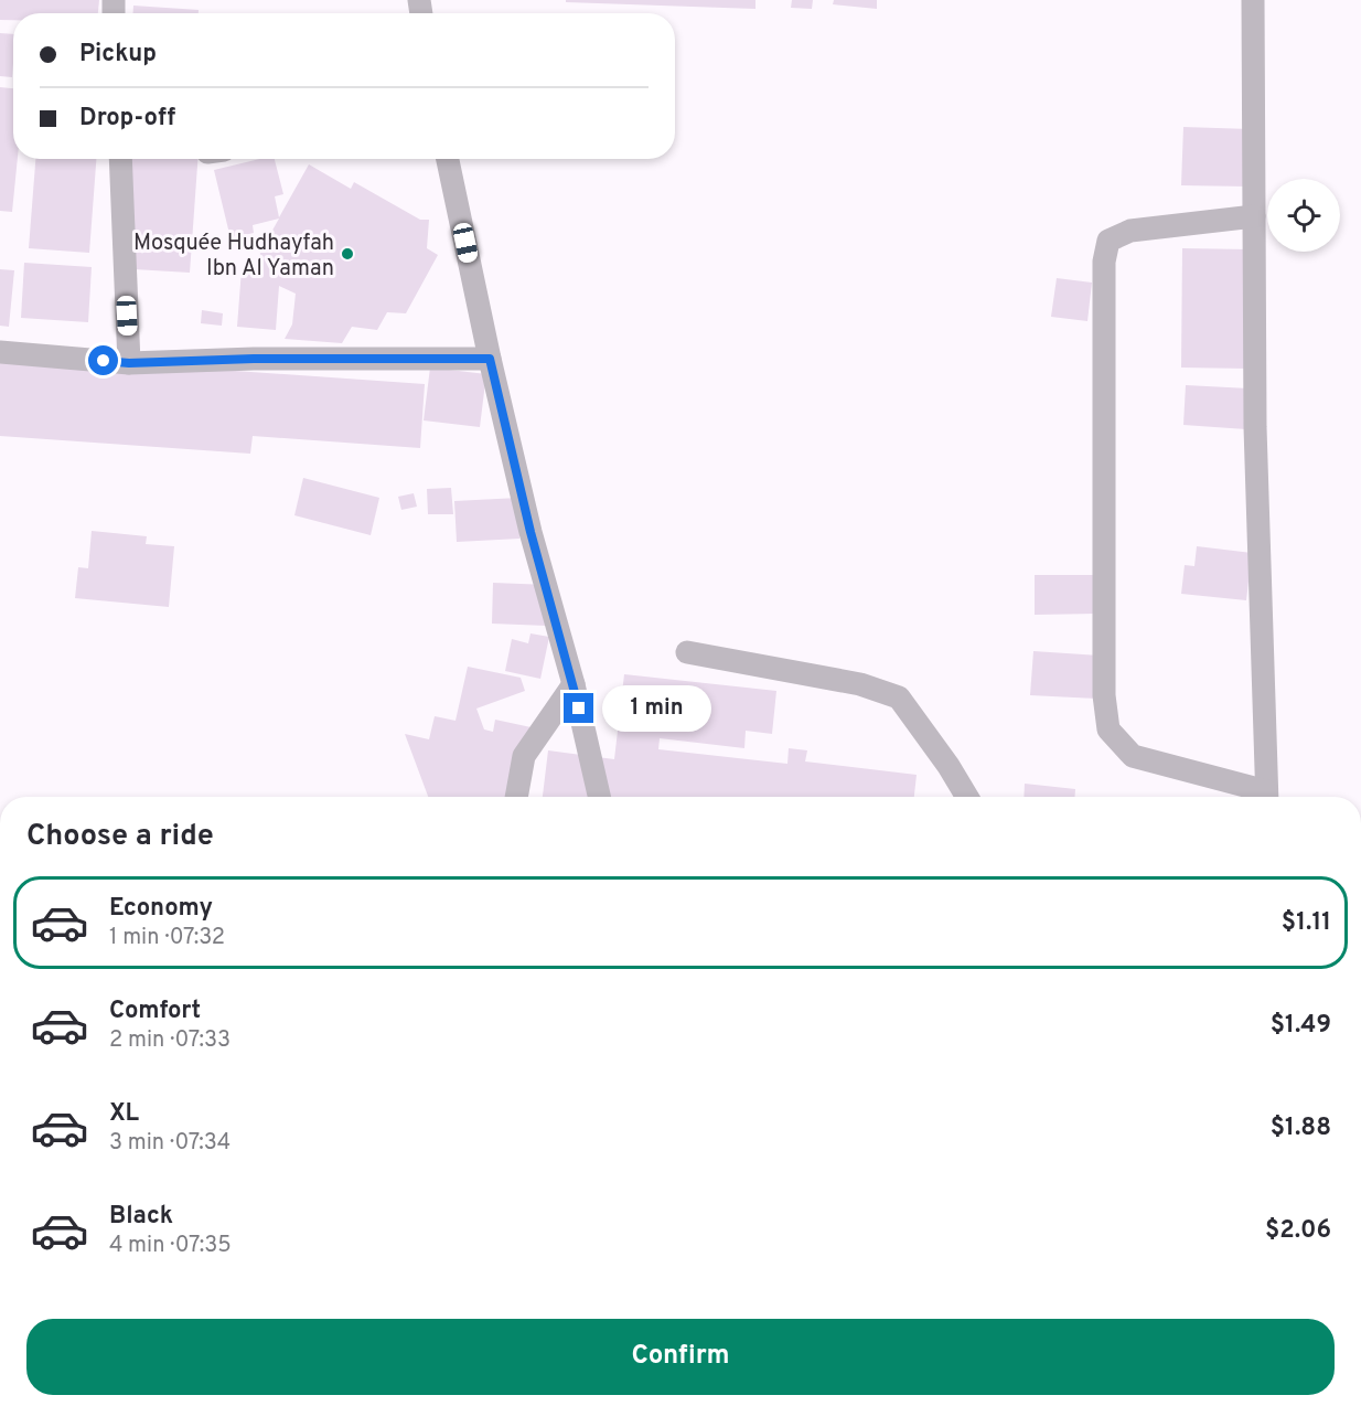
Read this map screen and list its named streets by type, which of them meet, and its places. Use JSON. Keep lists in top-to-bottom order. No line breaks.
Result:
{"places":["Mosquée Hudhayfah Ibn Al Yaman"],"page":{"banner":["Pickup","Drop-off"],"bubble":"1 min","heading":"Choose a ride","list":[{"name":"Economy","note":"1 min · 07:32","value":"$1.11"},{"name":"Comfort","note":"2 min · 07:33","value":"$1.49"},{"name":"XL","note":"3 min · 07:34","value":"$1.88"},{"name":"Black","note":"4 min · 07:35","value":"$2.06"}],"buttons":"Confirm"}}
